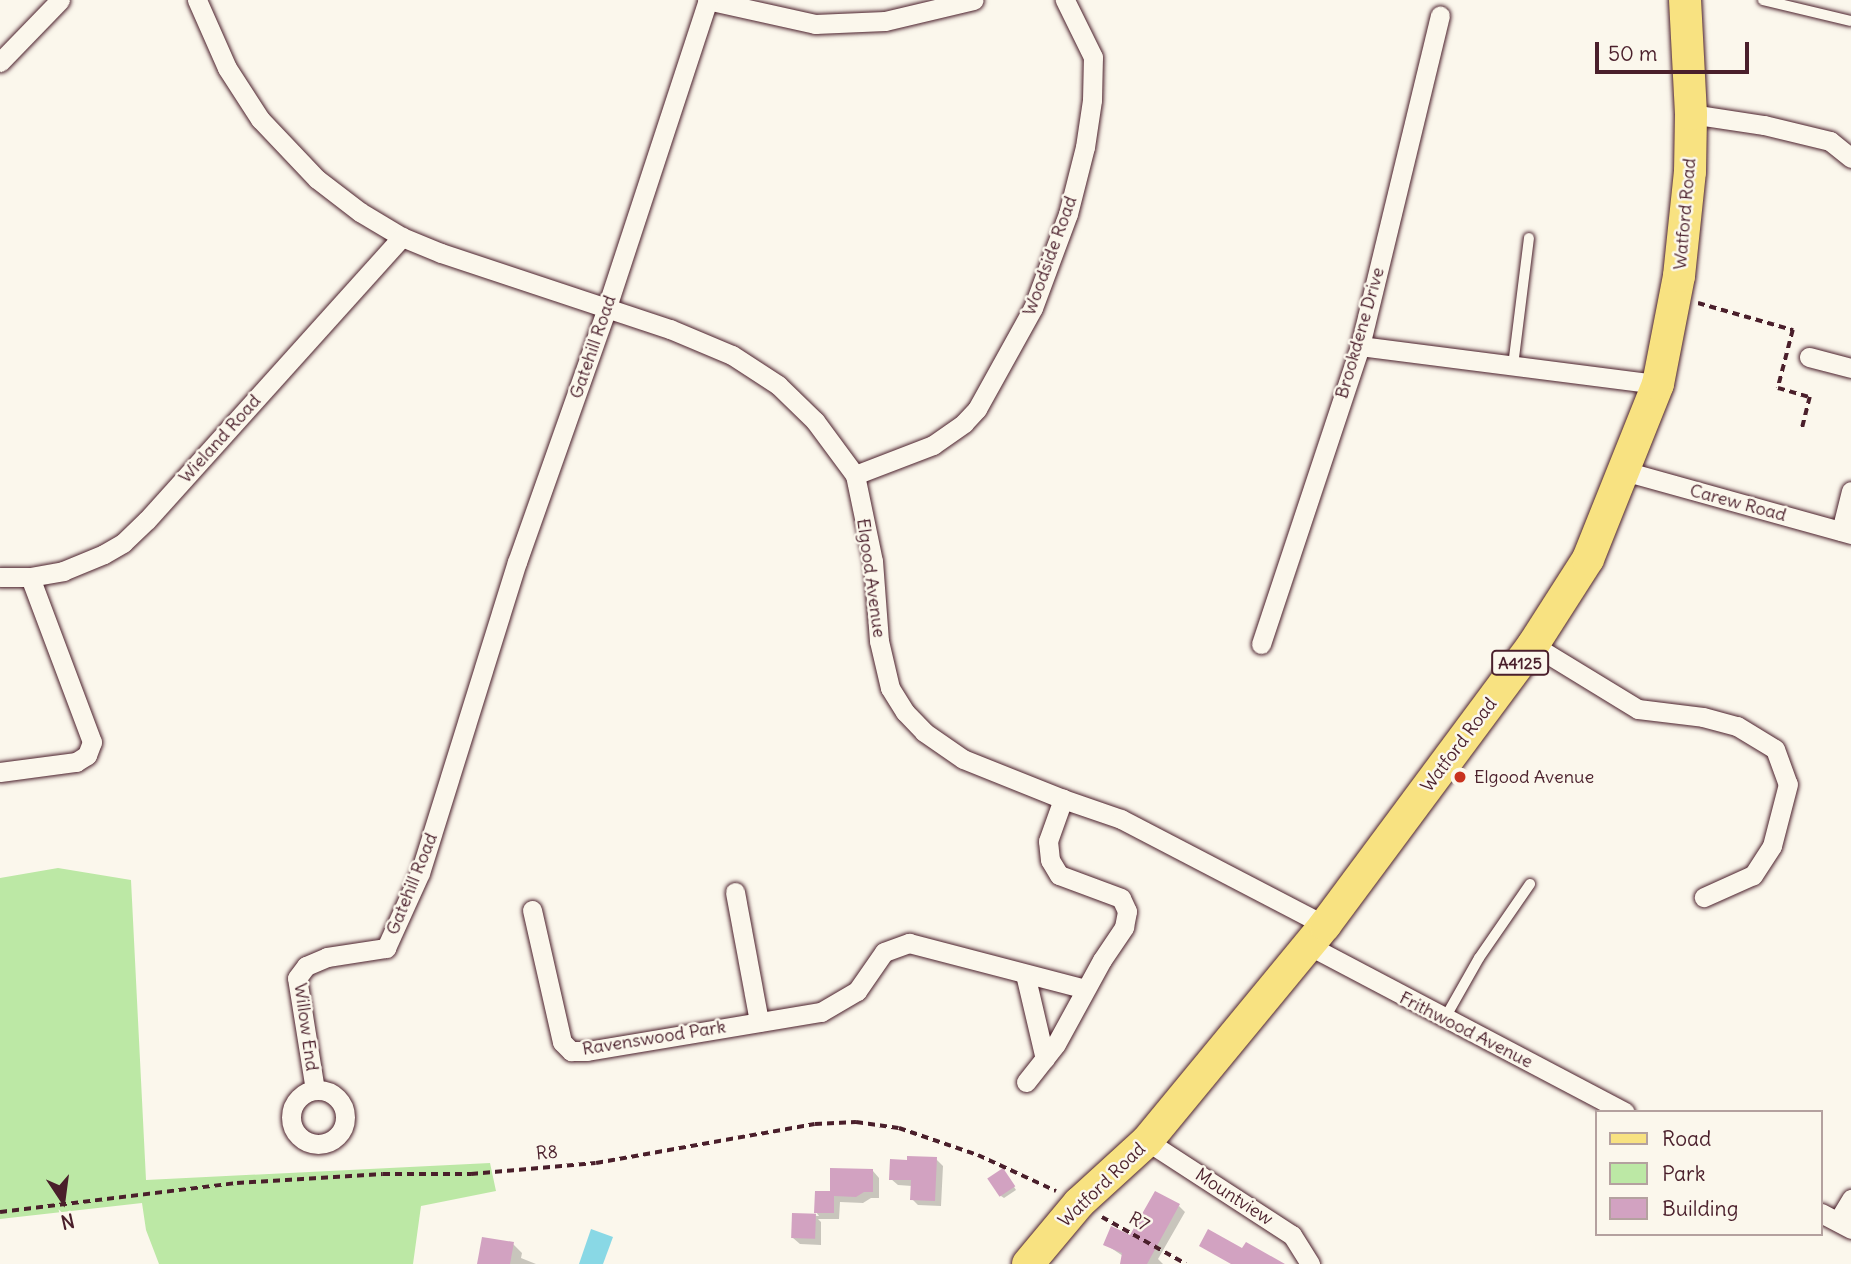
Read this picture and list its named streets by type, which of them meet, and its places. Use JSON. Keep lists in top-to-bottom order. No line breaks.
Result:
{"streets":{"main road":["Watford Road","A4125"],"street":["Woodside Road","Brookdene Drive","Gatehill Road","Wieland Road","Carew Road","Elgood Avenue","Willow End","Frithwood Avenue","Ravenswood Park","Mountview"],"path":["R8","R7"]},"crossings":[["Watford Road","Carew Road"],["Watford Road","Elgood Avenue"],["Watford Road","Frithwood Avenue"],["Watford Road","R8"],["Watford Road","Mountview"],["Watford Road","R7"],["Woodside Road","Elgood Avenue"],["Gatehill Road","Elgood Avenue"],["Gatehill Road","Willow End"],["Wieland Road","Elgood Avenue"],["Elgood Avenue","Frithwood Avenue"],["R8","R7"]],"places":["Elgood Avenue"],"legend":["Road","Park","Building"],"scale_bar":"50 m","north":"bottom"}
